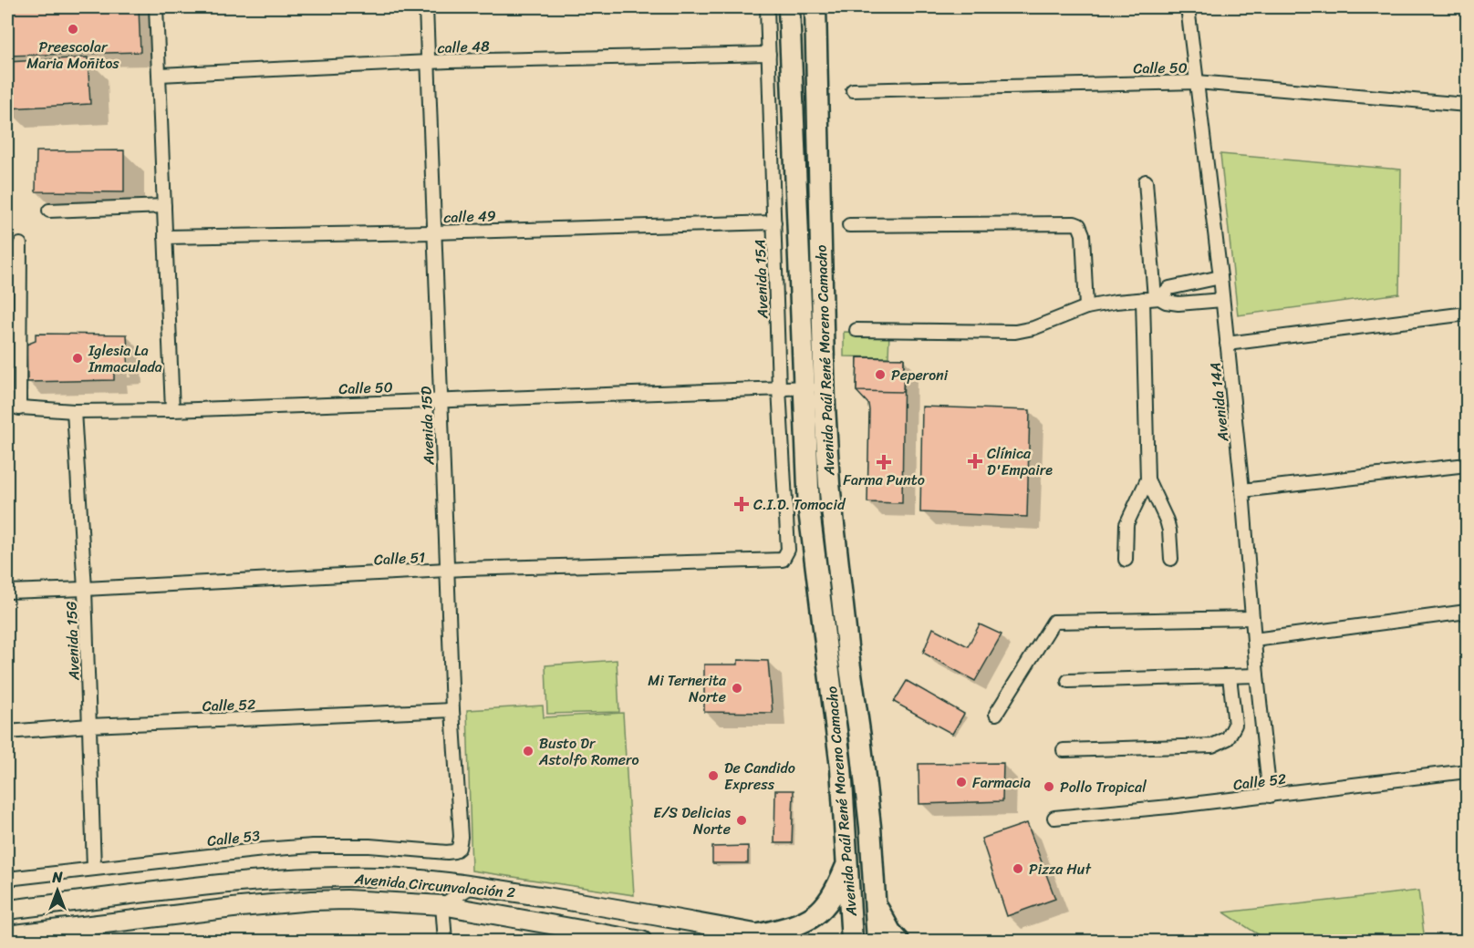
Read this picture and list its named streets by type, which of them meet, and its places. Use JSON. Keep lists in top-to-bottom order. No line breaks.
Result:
{"streets":{"main road":["Avenida Paúl René Moreno Camacho","Avenida Circunvalación 2"],"street":["calle 48","Calle 50","calle 49","Avenida 15A","Avenida 14A","Avenida 15D","Calle 51","Avenida 15G","Calle 52","Calle 53"]},"crossings":[["calle 48","Avenida 15A"],["calle 48","Avenida 15D"],["Calle 50","Avenida 15A"],["Calle 50","Avenida Paúl René Moreno Camacho"],["Calle 50","Avenida 14A"],["Calle 50","Avenida 15D"],["Calle 50","Avenida 15G"],["calle 49","Avenida 15A"],["calle 49","Avenida 15D"],["Avenida 15A","Calle 51"],["Avenida 14A","Calle 52"],["Avenida 15D","Calle 51"],["Avenida 15D","Calle 52"],["Avenida 15D","Calle 53"],["Calle 51","Avenida 15G"],["Avenida 15G","Calle 52"],["Avenida 15G","Calle 53"]],"places":{"other":["Preescolar Maria Moñitos","Iglesia La Inmaculada","Peperoni","Mi Ternerita Norte","Busto Dr Astolfo Romero","De Candido Express","Farmacia","Pollo Tropical","E/S Delicias Norte","Pizza Hut"],"health":["Clínica D'Empaire","Farma Punto","C.I.D. Tomocid"]},"north":"top"}
